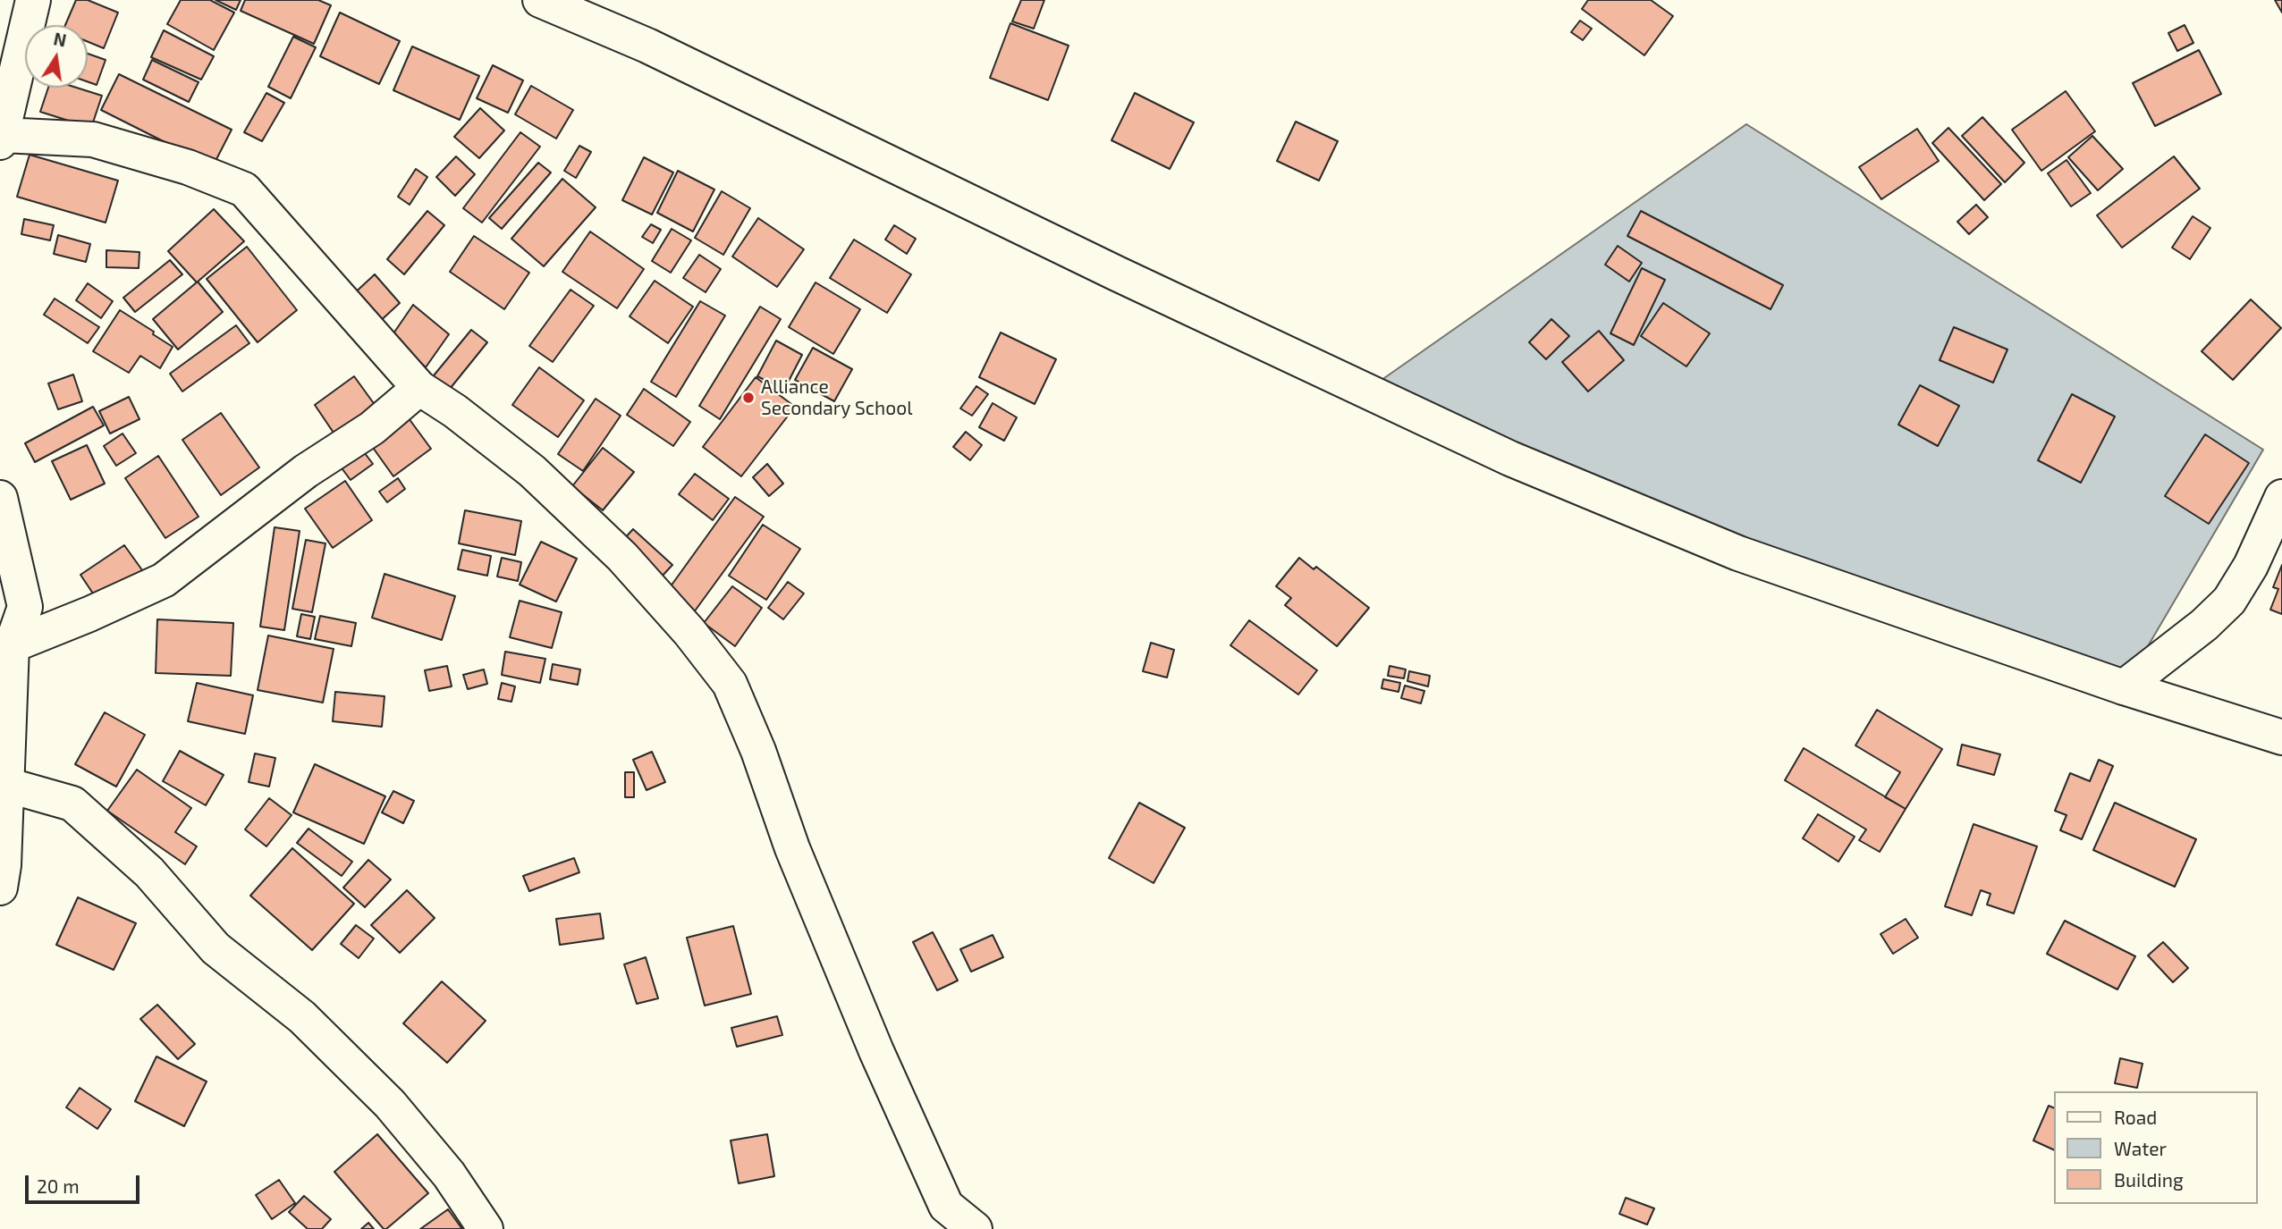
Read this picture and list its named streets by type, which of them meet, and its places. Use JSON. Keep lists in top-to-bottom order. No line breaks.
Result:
{"places":["Alliance Secondary School"],"legend":["Road","Water","Building"],"scale_bar":"20 m","north":"top"}
